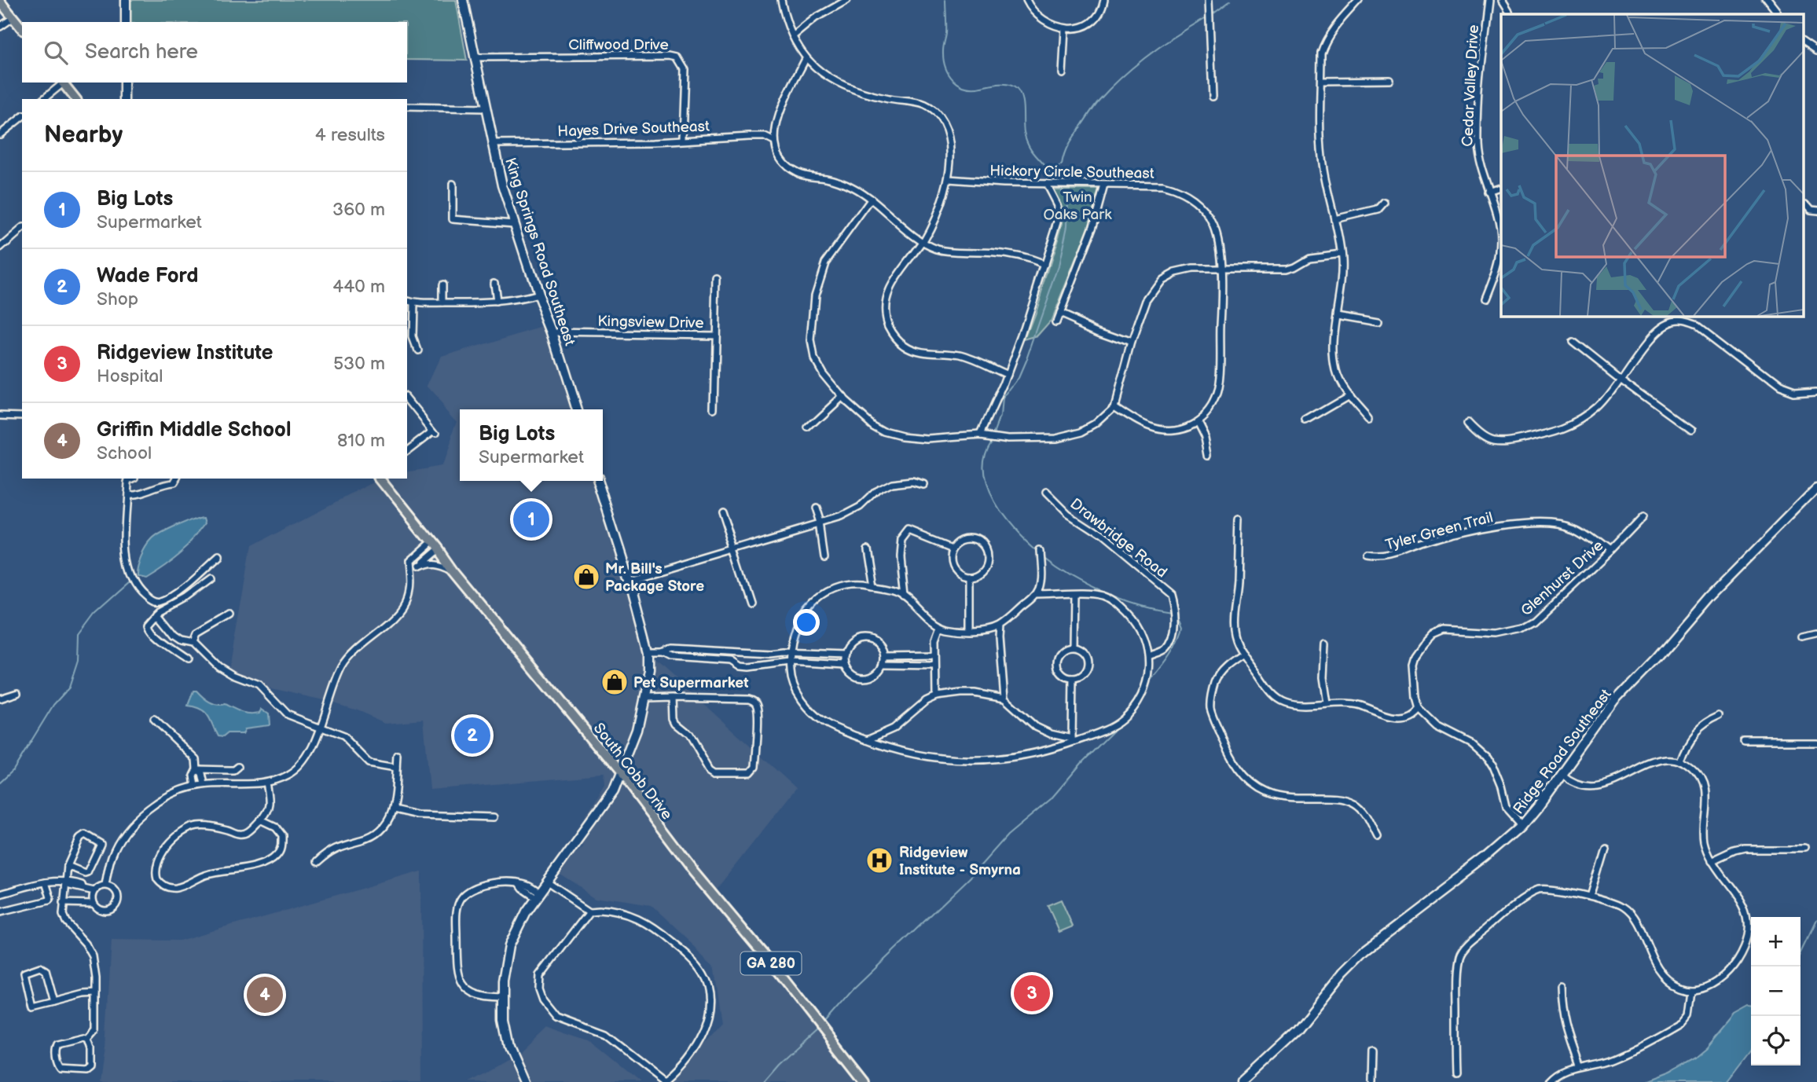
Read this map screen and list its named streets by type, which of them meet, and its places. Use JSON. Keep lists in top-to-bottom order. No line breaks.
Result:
{"streets":{"main road":["South Cobb Drive","GA 280"],"street":["Cliffwood Drive","Cedar Valley Drive","Hayes Drive Southeast","Hickory Circle Southeast","King Springs Road Southeast","Kingsview Drive","Tyler Green Trail","Drawbridge Road","Glenhurst Drive","Ridge Road Southeast"]},"crossings":[["Cliffwood Drive","Hayes Drive Southeast"],["Cliffwood Drive","King Springs Road Southeast"],["Hayes Drive Southeast","King Springs Road Southeast"],["King Springs Road Southeast","Kingsview Drive"],["Tyler Green Trail","Glenhurst Drive"]],"parks":["Twin Oaks Park"],"places":{"shop":["Mr. Bill's Package Store","Pet Supermarket"],"hospital":["Ridgeview Institute - Smyrna"]},"page":{"search":"Search here","heading":["Nearby","4 results"],"list":[{"mark":"1","name":"Big Lots","note":"Supermarket","value":"360 m"},{"mark":"2","name":"Wade Ford","note":"Shop","value":"440 m"},{"mark":"3","name":"Ridgeview Institute","note":"Hospital","value":"530 m"},{"mark":"4","name":"Griffin Middle School","note":"School","value":"810 m"}],"popup":["Big Lots","Supermarket"],"pins":["1","2","3","4"],"map_buttons":["+","−"]}}
